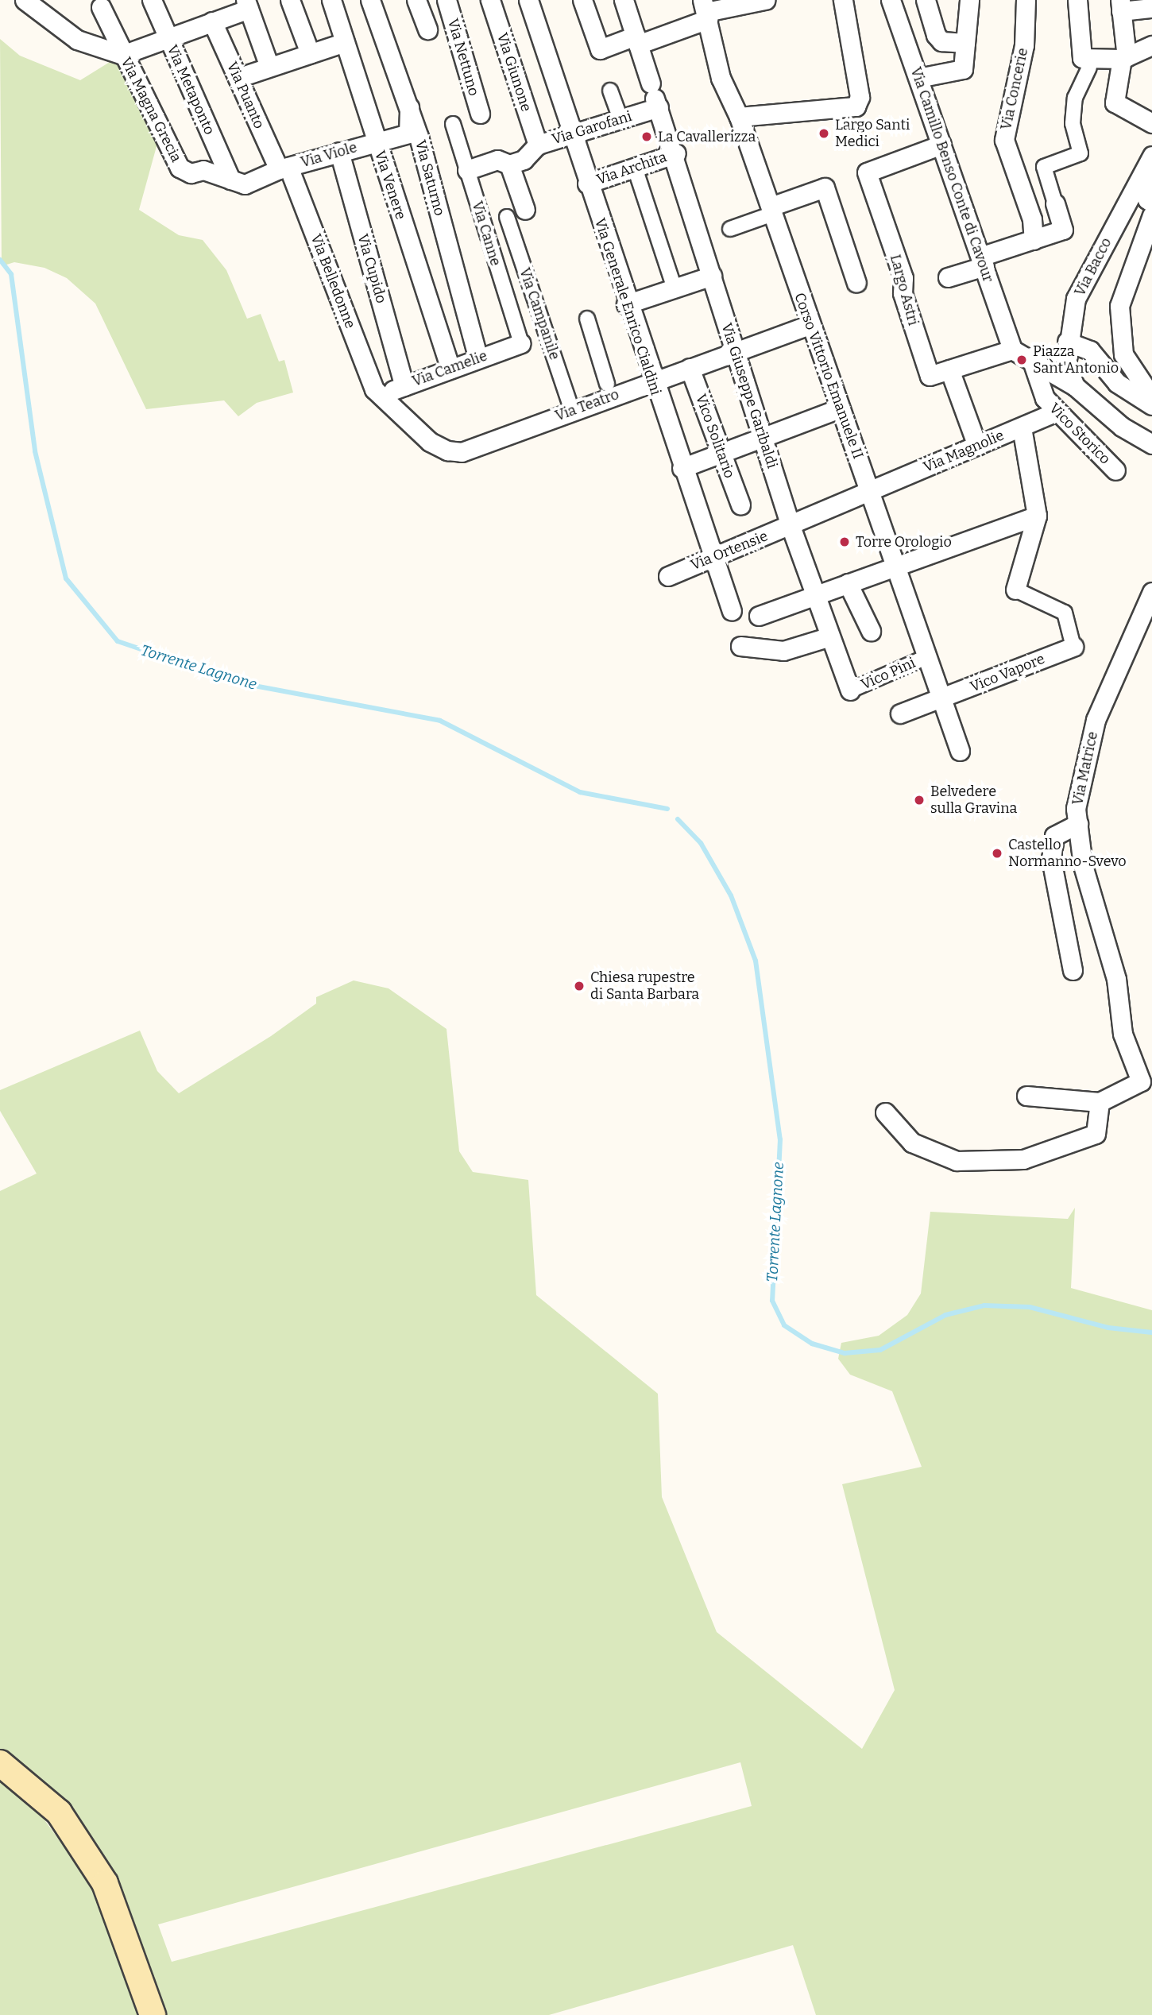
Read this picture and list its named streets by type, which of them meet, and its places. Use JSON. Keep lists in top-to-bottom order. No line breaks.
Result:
{"streets":{"street":["Via Nettuno","Via Giunone","Via Concerie","Via Metaponto","Via Puanto","Via Magna Grecia","Via Garofani","Via Viole","Via Archita","Via Camillo Benso Conte di Cavour","Via Saturno","Via Venere","Via Canne","Via Bacco","Via Cupido","Via Belledonne","Largo Astri","Via Generale Enrico Cialdini","Via Campanile","Via Camelie","Corso Vittorio Emanuele II","Via Giuseppe Garibaldi","Via Teatro","Vico Storico","Vico Solitario","Via Magnolie","Via Ortensie","Vico Vapore","Vico Pini","Via Matrice"]},"crossings":[["Via Giunone","Via Garofani"],["Via Metaponto","Via Magna Grecia"],["Via Puanto","Via Magna Grecia"],["Via Puanto","Via Viole"],["Via Puanto","Via Belledonne"],["Via Magna Grecia","Via Viole"],["Via Magna Grecia","Via Belledonne"],["Via Garofani","Via Canne"],["Via Garofani","Via Generale Enrico Cialdini"],["Via Garofani","Via Giuseppe Garibaldi"],["Via Viole","Via Saturno"],["Via Viole","Via Venere"],["Via Viole","Via Cupido"],["Via Viole","Via Belledonne"],["Via Archita","Via Generale Enrico Cialdini"],["Via Archita","Via Giuseppe Garibaldi"],["Via Camillo Benso Conte di Cavour","Largo Astri"],["Via Camillo Benso Conte di Cavour","Vico Storico"],["Via Saturno","Via Camelie"],["Via Venere","Via Camelie"],["Via Canne","Via Camelie"],["Via Cupido","Via Camelie"],["Via Belledonne","Via Camelie"],["Via Belledonne","Via Teatro"],["Via Generale Enrico Cialdini","Via Teatro"],["Via Generale Enrico Cialdini","Via Ortensie"],["Via Campanile","Via Teatro"],["Via Camelie","Via Teatro"],["Corso Vittorio Emanuele II","Via Teatro"],["Corso Vittorio Emanuele II","Via Magnolie"],["Corso Vittorio Emanuele II","Vico Vapore"],["Corso Vittorio Emanuele II","Vico Pini"],["Via Giuseppe Garibaldi","Via Teatro"],["Via Giuseppe Garibaldi","Via Magnolie"],["Via Giuseppe Garibaldi","Via Ortensie"],["Via Giuseppe Garibaldi","Vico Pini"],["Via Teatro","Vico Solitario"],["Vico Storico","Via Magnolie"],["Via Magnolie","Via Ortensie"]],"water":["Torrente Lagnone"],"places":["Largo Santi Medici","La Cavallerizza","Piazza Sant'Antonio","Torre Orologio","Belvedere sulla Gravina","Castello Normanno-Svevo","Chiesa rupestre di Santa Barbara"]}
